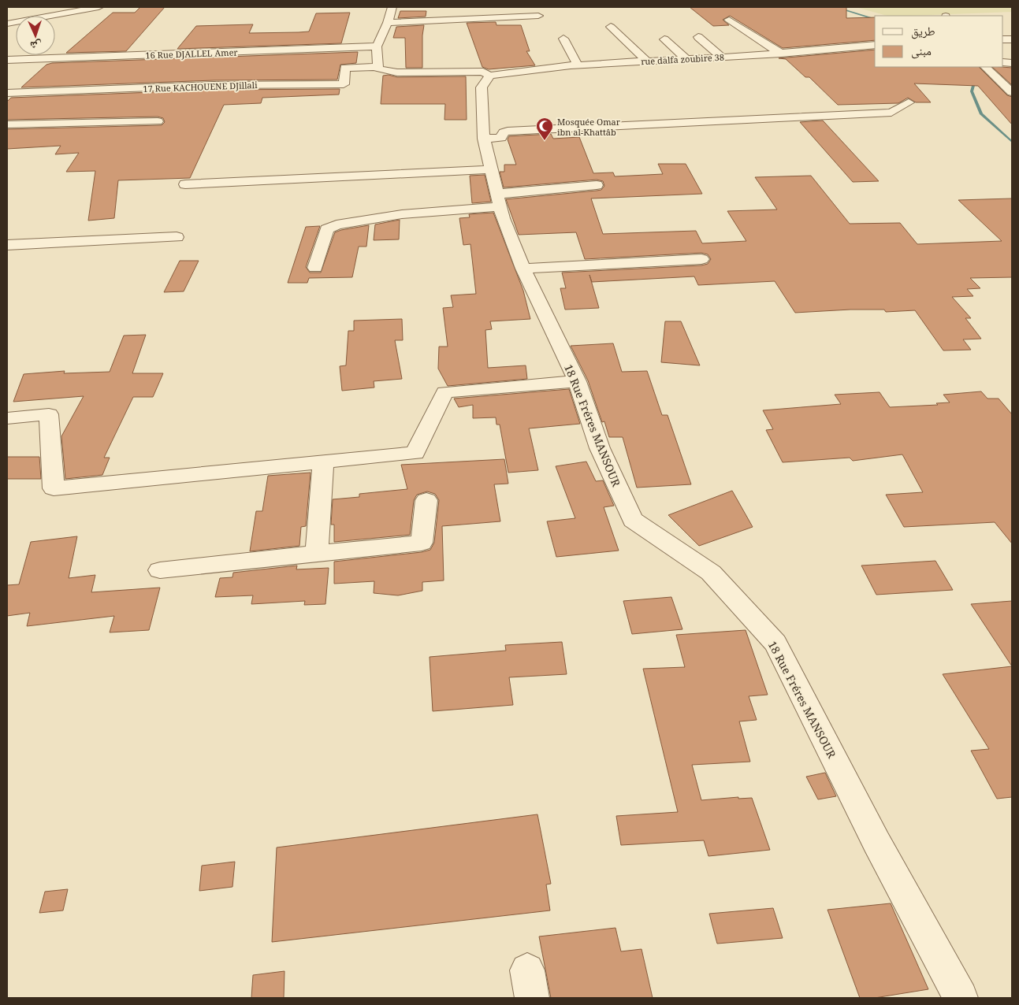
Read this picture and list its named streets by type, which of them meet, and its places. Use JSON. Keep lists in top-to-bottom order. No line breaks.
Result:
{"streets":{"street":["16 Rue DJALLEL Amer","rue dalfa zoubire 38","17 Rue KACHOUENE DJillali","18 Rue Fréres MANSOUR"]},"crossings":[["16 Rue DJALLEL Amer","17 Rue KACHOUENE DJillali"],["rue dalfa zoubire 38","18 Rue Fréres MANSOUR"]],"places":{"mosque":["Mosquée Omar ibn al-Khattâb"]},"legend":["طريق","مبنى"],"north":"bottom"}
